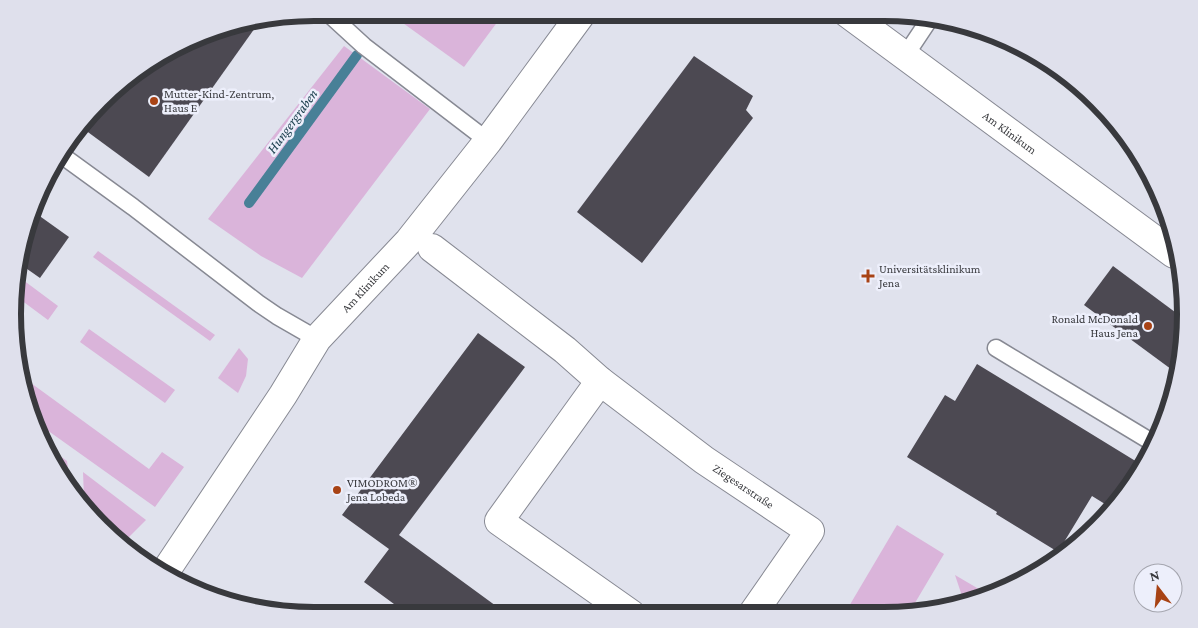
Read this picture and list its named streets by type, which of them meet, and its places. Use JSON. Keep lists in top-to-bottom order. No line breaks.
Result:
{"streets":{"street":["Am Klinikum","Ziegesarstraße"]},"water":["Hungergraben"],"places":{"other":["Mutter-Kind-Zentrum, Haus E","Ronald McDonald Haus Jena","VIMODROM® Jena Lobeda"],"health":["Universitätsklinikum Jena"]},"north":"top"}
